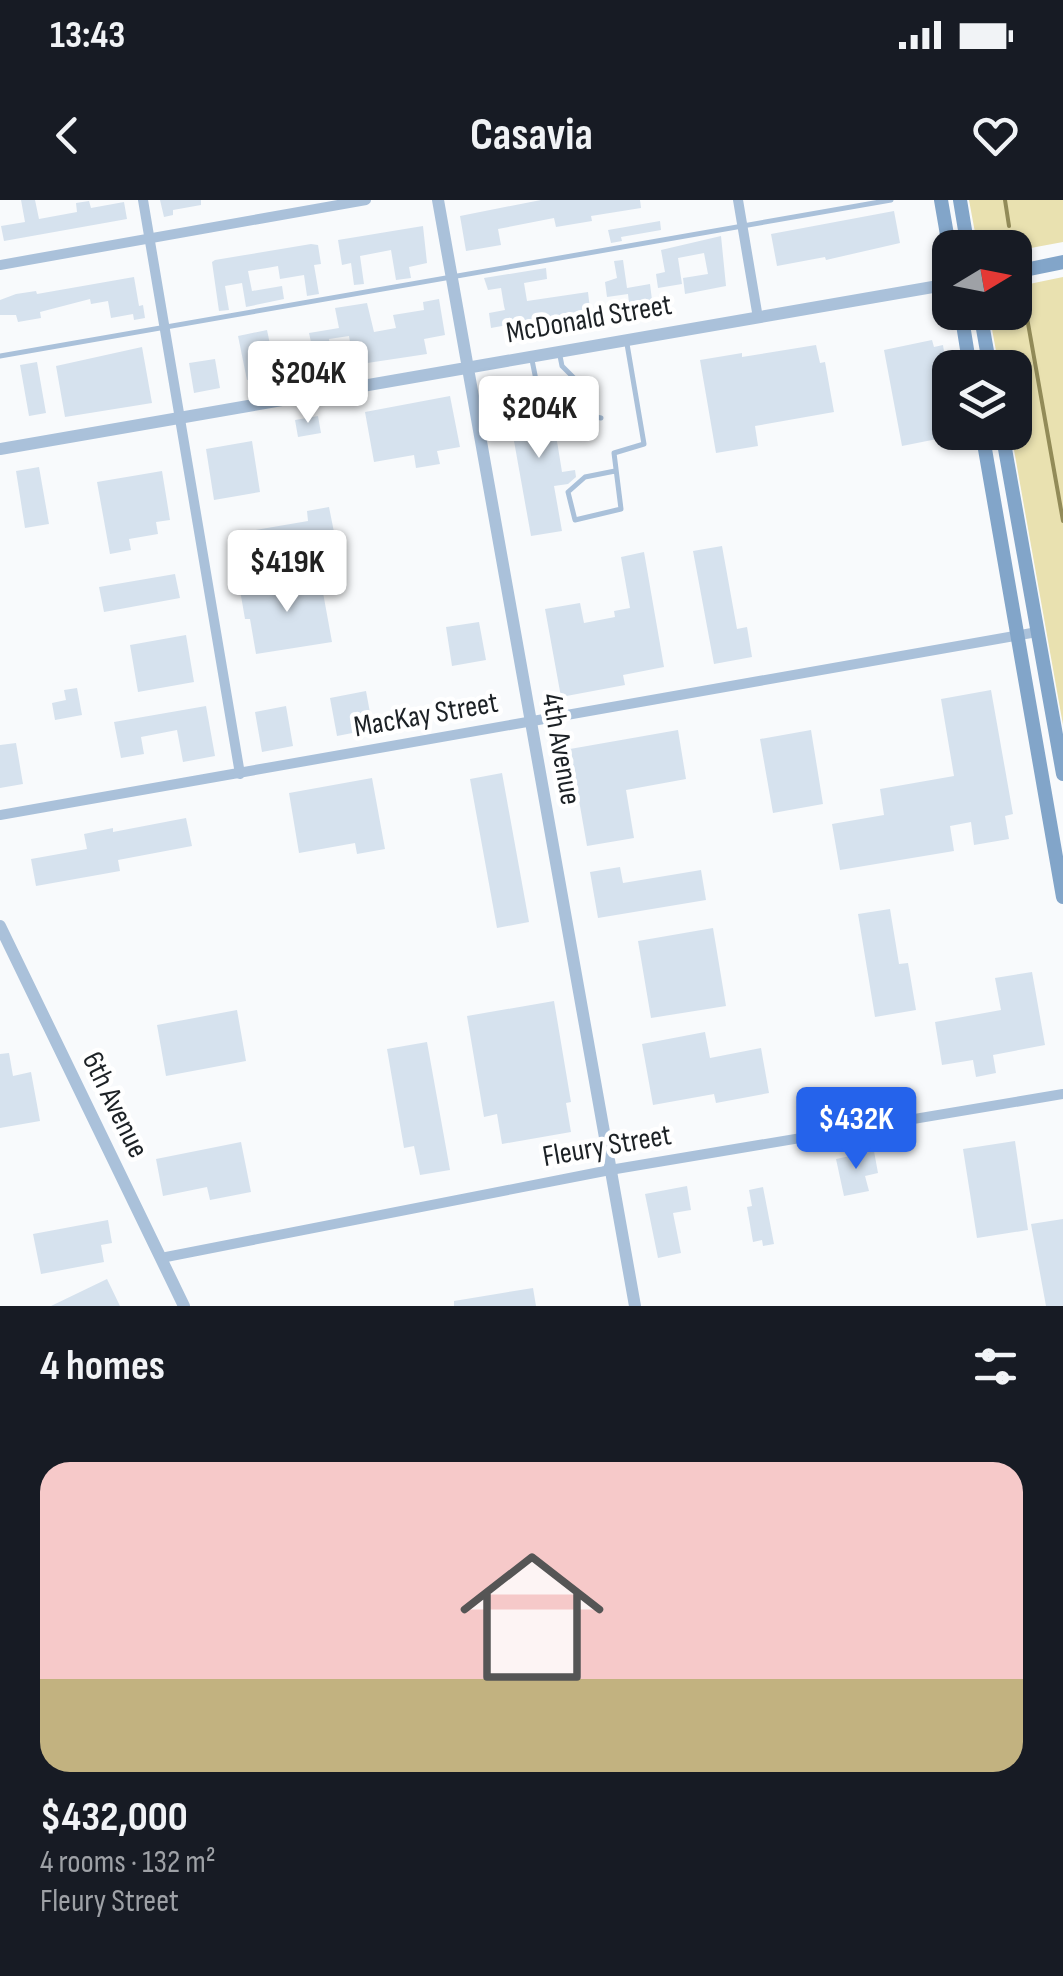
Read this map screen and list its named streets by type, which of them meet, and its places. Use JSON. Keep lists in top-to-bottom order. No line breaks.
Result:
{"streets":{"street":["McDonald Street","MacKay Street","4th Avenue","6th Avenue","Fleury Street"]},"crossings":[["McDonald Street","4th Avenue"],["MacKay Street","4th Avenue"],["4th Avenue","Fleury Street"],["6th Avenue","Fleury Street"]],"north":"right","page":{"status":"13:43","header":"Casavia","price":["$204K","$204K","$419K","$432K"],"heading":"4 homes","list":[{"name":"$432,000","note":"4 rooms · 132 m² · Fleury Street"}]}}
